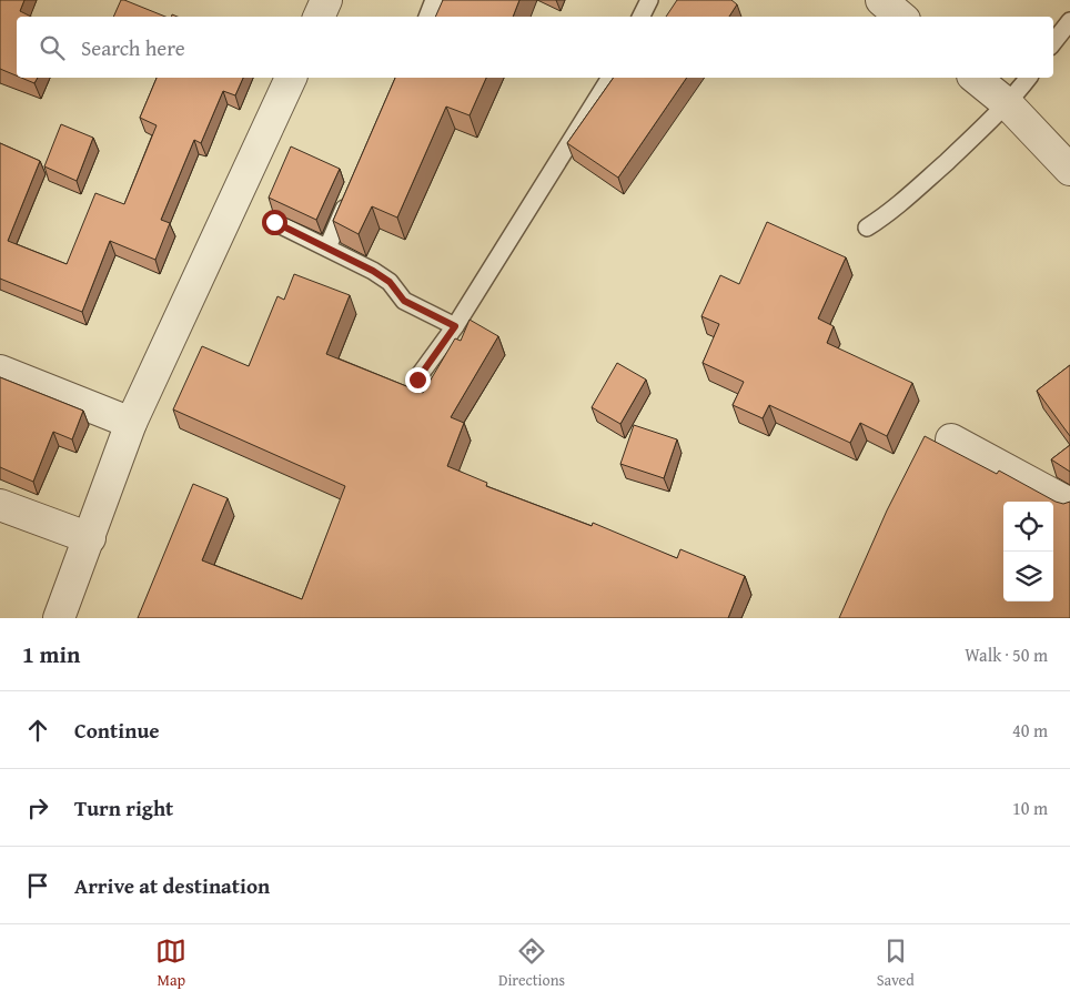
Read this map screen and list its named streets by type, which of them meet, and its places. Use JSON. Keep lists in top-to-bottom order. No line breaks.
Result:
{"page":{"search":"Search here","heading":["1 min","Walk · 50 m"],"list":[["Continue","40 m"],["Turn right","10 m"],"Arrive at destination"],"nav":["Map","Directions","Saved"]}}
